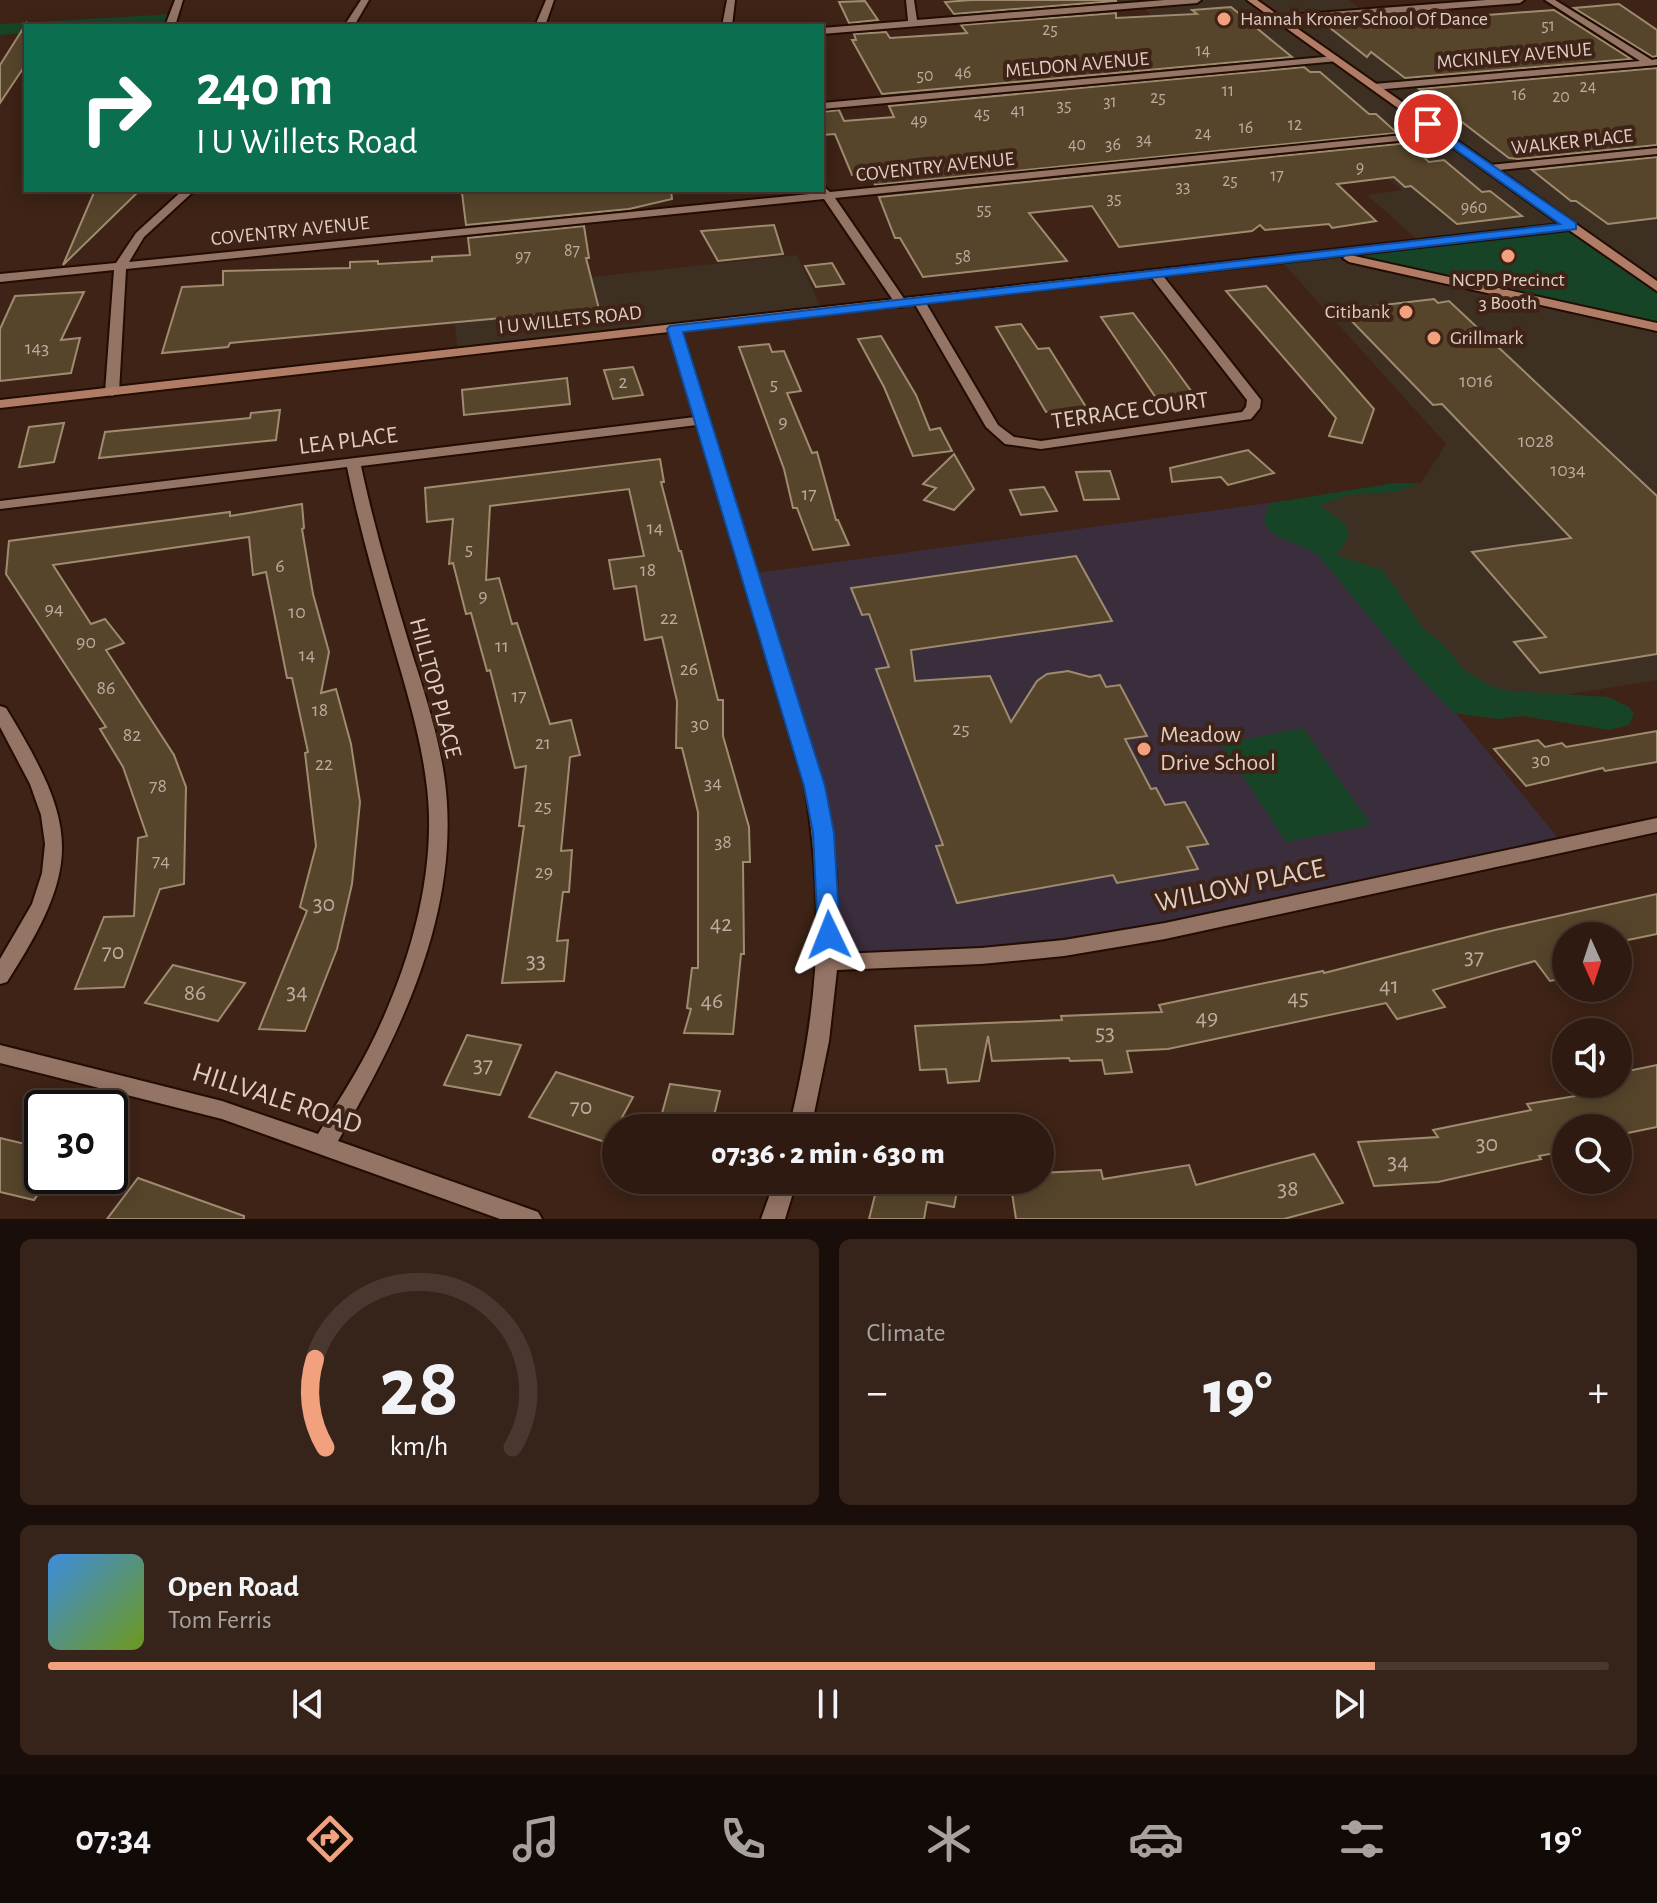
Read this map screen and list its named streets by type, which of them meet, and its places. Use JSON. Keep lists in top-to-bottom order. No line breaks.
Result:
{"streets":{"main road":["I U WILLETS ROAD"],"street":["MCKINLEY AVENUE","MELDON AVENUE","WALKER PLACE","COVENTRY AVENUE","TERRACE COURT","LEA PLACE","HILLTOP PLACE","WILLOW PLACE","HILLVALE ROAD"]},"crossings":[["I U WILLETS ROAD","TERRACE COURT"],["LEA PLACE","HILLTOP PLACE"],["HILLTOP PLACE","HILLVALE ROAD"]],"places":["Hannah Kroner School Of Dance","NCPD Precinct 3 Booth","Citibank","Grillmark","Meadow Drive School"],"house_numbers":["51","25","14","46","50","24","11","16","20","25","31","35","41","45","49","12","16","24","34","40","36","9","17","25","33","35","960","55","87","97","58","143","1016","2","5","9","1028","1034","17","14","5","6","18","9","94","10","22","90","11","14","26","86","17","18","30","25","82","21","30","22","34","78","25","38","74","29","30","42","70","37","33","41","34","86","45","46","49","53","37","70","30","34","38"],"north":"bottom","page":{"turn":["240 m","I U Willets Road"],"limit":"30","trip":"07:36 · 2 min · 630 m","tile":"Climate","heat":["−","19°","+"],"song":["Open Road","Tom Ferris"],"tabs":["07:34","19°"],"gauge":["28","km/h"]}}
